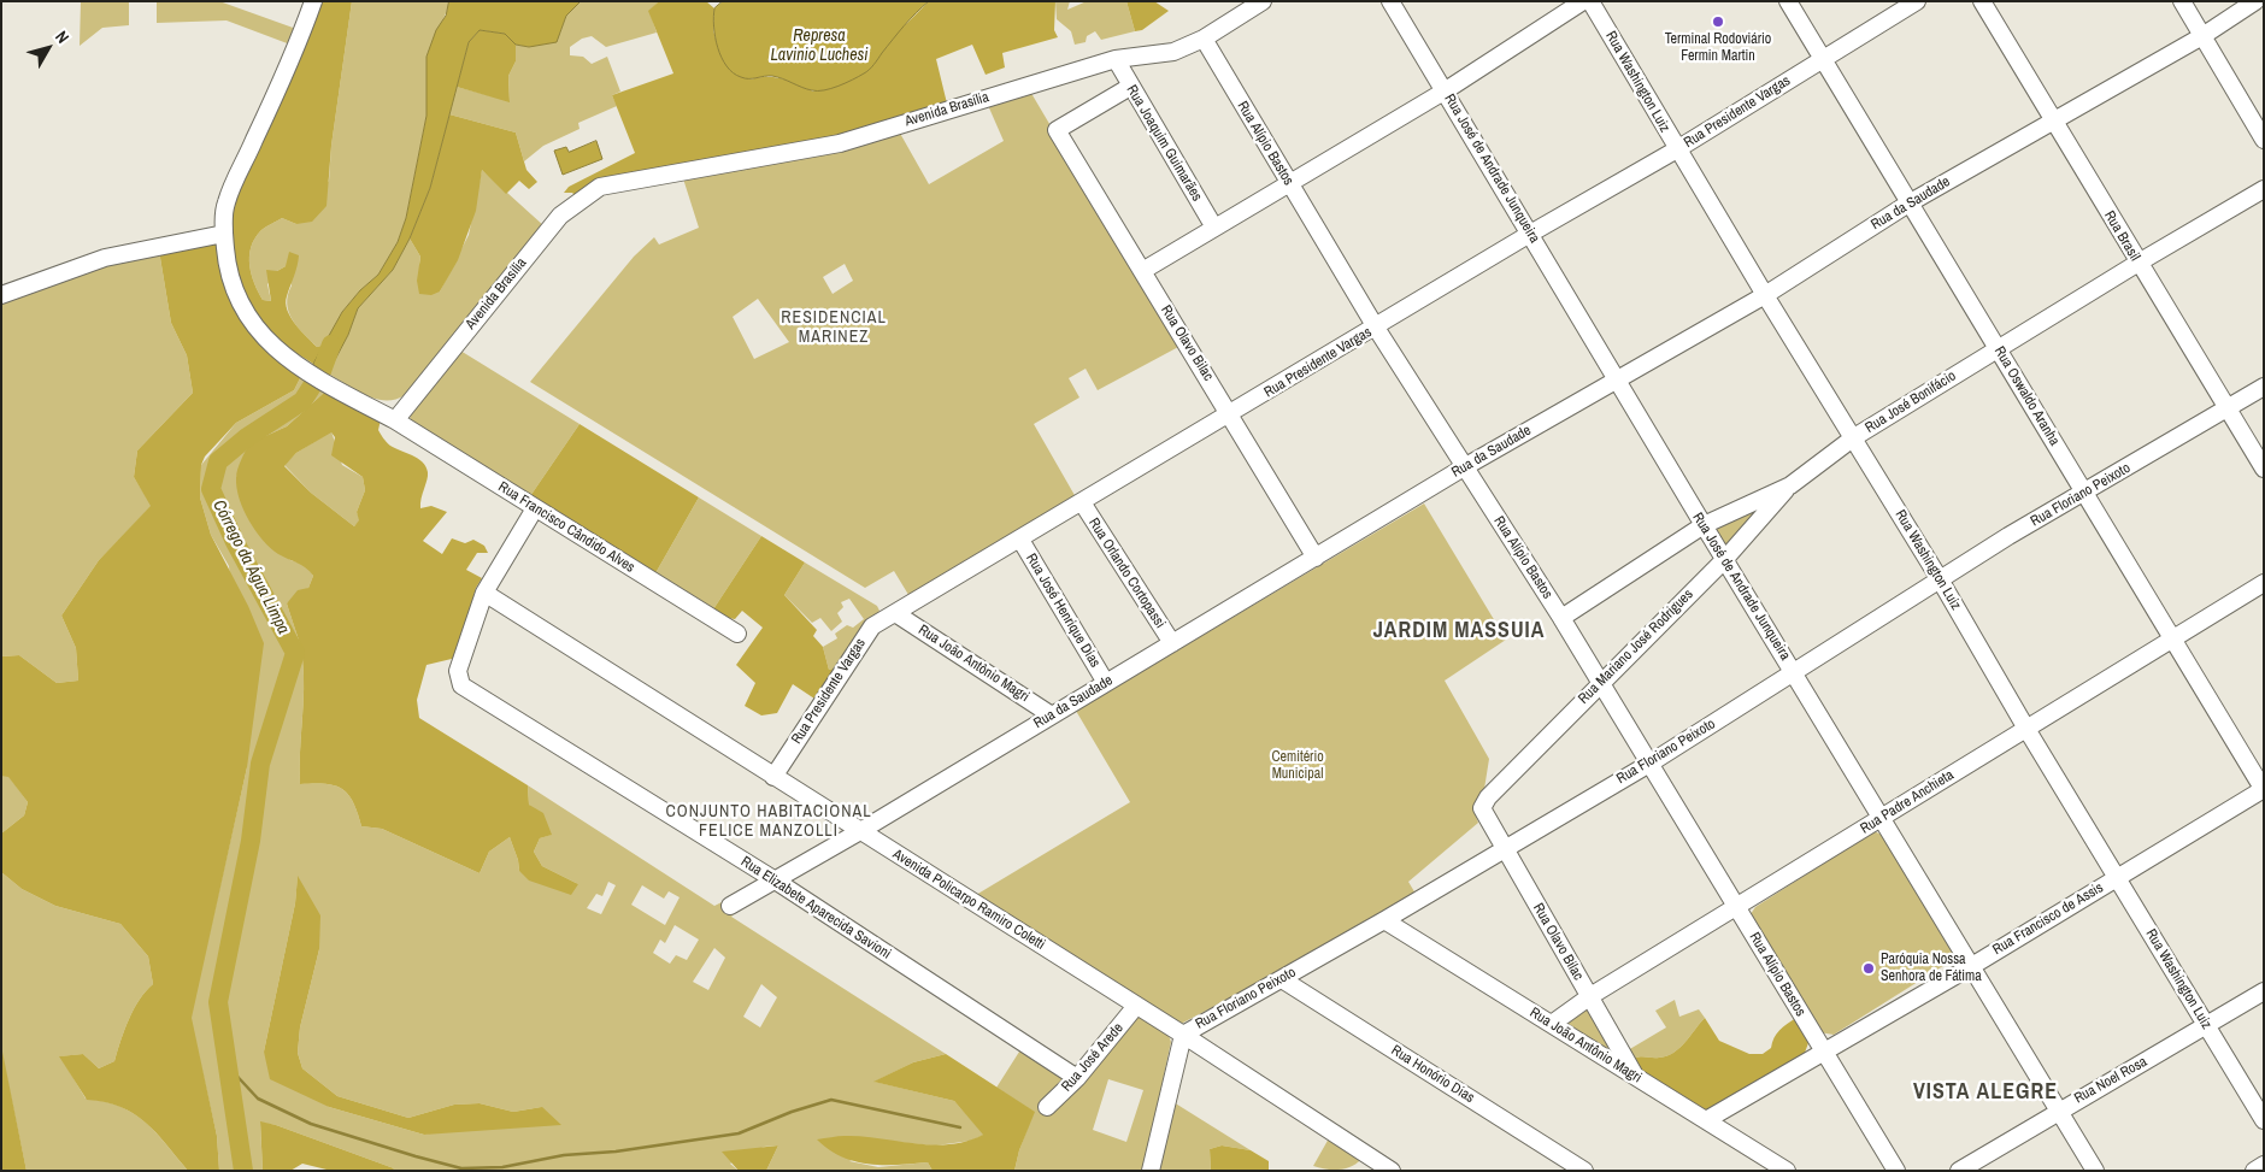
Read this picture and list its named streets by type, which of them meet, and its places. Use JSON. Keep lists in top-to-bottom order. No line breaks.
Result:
{"streets":{"street":["Rua Washington Luiz","Avenida Brasília","Rua Presidente Vargas","Rua Joaquim Guimarães","Rua Alípio Bastos","Rua José de Andrade Junqueira","Rua da Saudade","Rua Brasil","Rua Olavo Bilac","Rua Oswaldo Aranha","Rua José Bonifácio","Rua Floriano Peixoto","Rua Francisco Cândido Alves","Rua Orlando Cortopassi","Rua José Henrique Dias","Rua Mariano José Rodrigues","Rua João Antônio Magri","Rua Padre Anchieta","Avenida Policarpo Ramiro Coletti","Rua Elizabete Aparecida Savioni","Rua Francisco de Assis","Rua José Arede","Rua Honório Dias","Rua Noel Rosa"]},"crossings":[["Rua Washington Luiz","Rua Presidente Vargas"],["Rua Washington Luiz","Rua da Saudade"],["Rua Washington Luiz","Rua José Bonifácio"],["Rua Washington Luiz","Rua Floriano Peixoto"],["Rua Washington Luiz","Rua Padre Anchieta"],["Rua Washington Luiz","Rua Francisco de Assis"],["Rua Washington Luiz","Rua Noel Rosa"],["Avenida Brasília","Rua Joaquim Guimarães"],["Avenida Brasília","Rua Alípio Bastos"],["Avenida Brasília","Rua Francisco Cândido Alves"],["Rua Presidente Vargas","Rua Alípio Bastos"],["Rua Presidente Vargas","Rua José de Andrade Junqueira"],["Rua Presidente Vargas","Rua Olavo Bilac"],["Rua Presidente Vargas","Rua Oswaldo Aranha"],["Rua Presidente Vargas","Rua Orlando Cortopassi"],["Rua Presidente Vargas","Rua José Henrique Dias"],["Rua Presidente Vargas","Rua João Antônio Magri"],["Rua Presidente Vargas","Avenida Policarpo Ramiro Coletti"],["Rua Joaquim Guimarães","Rua Olavo Bilac"],["Rua Alípio Bastos","Rua da Saudade"],["Rua Alípio Bastos","Rua José Bonifácio"],["Rua Alípio Bastos","Rua Floriano Peixoto"],["Rua Alípio Bastos","Rua Mariano José Rodrigues"],["Rua Alípio Bastos","Rua Padre Anchieta"],["Rua Alípio Bastos","Rua Francisco de Assis"],["Rua José de Andrade Junqueira","Rua da Saudade"],["Rua José de Andrade Junqueira","Rua José Bonifácio"],["Rua José de Andrade Junqueira","Rua Floriano Peixoto"],["Rua José de Andrade Junqueira","Rua Mariano José Rodrigues"],["Rua José de Andrade Junqueira","Rua Padre Anchieta"],["Rua José de Andrade Junqueira","Rua Francisco de Assis"],["Rua José de Andrade Junqueira","Rua Noel Rosa"],["Rua da Saudade","Rua Brasil"],["Rua da Saudade","Rua Olavo Bilac"],["Rua da Saudade","Rua Oswaldo Aranha"],["Rua da Saudade","Rua Orlando Cortopassi"],["Rua da Saudade","Rua José Henrique Dias"],["Rua da Saudade","Rua João Antônio Magri"],["Rua da Saudade","Avenida Policarpo Ramiro Coletti"],["Rua da Saudade","Rua Elizabete Aparecida Savioni"],["Rua Brasil","Rua José Bonifácio"],["Rua Brasil","Rua Floriano Peixoto"],["Rua Olavo Bilac","Rua Floriano Peixoto"],["Rua Olavo Bilac","Rua Mariano José Rodrigues"],["Rua Olavo Bilac","Rua João Antônio Magri"],["Rua Olavo Bilac","Rua Padre Anchieta"],["Rua Oswaldo Aranha","Rua José Bonifácio"],["Rua Oswaldo Aranha","Rua Floriano Peixoto"],["Rua Oswaldo Aranha","Rua Padre Anchieta"],["Rua Oswaldo Aranha","Rua Francisco de Assis"],["Rua José Bonifácio","Rua Mariano José Rodrigues"],["Rua Floriano Peixoto","Rua João Antônio Magri"],["Rua Floriano Peixoto","Avenida Policarpo Ramiro Coletti"],["Rua Floriano Peixoto","Rua Honório Dias"],["Rua João Antônio Magri","Rua Padre Anchieta"],["Rua João Antônio Magri","Rua Francisco de Assis"],["Avenida Policarpo Ramiro Coletti","Rua Elizabete Aparecida Savioni"],["Avenida Policarpo Ramiro Coletti","Rua José Arede"],["Rua Elizabete Aparecida Savioni","Rua José Arede"]],"districts":["RESIDENCIAL MARINEZ","JARDIM MASSUIA","CONJUNTO HABITACIONAL FELICE MANZOLLI","VISTA ALEGRE"],"water":["Represa Lavinio Luchesi","Córrego da Água Limpa"],"parks":["Cemitério Municipal"],"places":["Terminal Rodoviário Fermin Martin","Paróquia Nossa Senhora de Fátima"],"north":"top right"}
